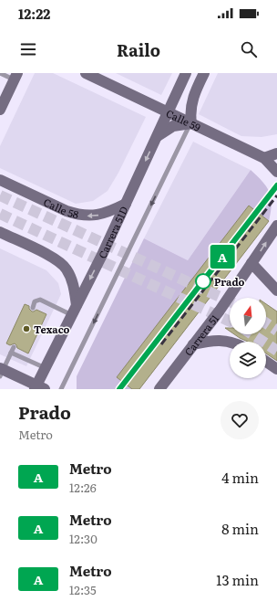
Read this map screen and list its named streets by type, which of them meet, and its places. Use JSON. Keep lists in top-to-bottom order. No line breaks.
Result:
{"streets":{"main road":["Calle 59","Calle 58","Carrera 51D","Carrera 51"]},"crossings":[["Calle 59","Carrera 51D"],["Calle 58","Carrera 51D"]],"one_way":["Calle 58","Carrera 51D"],"places":["Prado","Texaco"],"lines":["metro line A"],"north":"top","page":{"status":"12:22","header":"Railo","on_map":"A","heading":["Prado","Metro"],"list":[{"mark":"A","name":"Metro","note":"12:26","value":"4 min"},{"mark":"A","name":"Metro","note":"12:30","value":"8 min"},{"mark":"A","name":"Metro","note":"12:35","value":"13 min"}]}}
